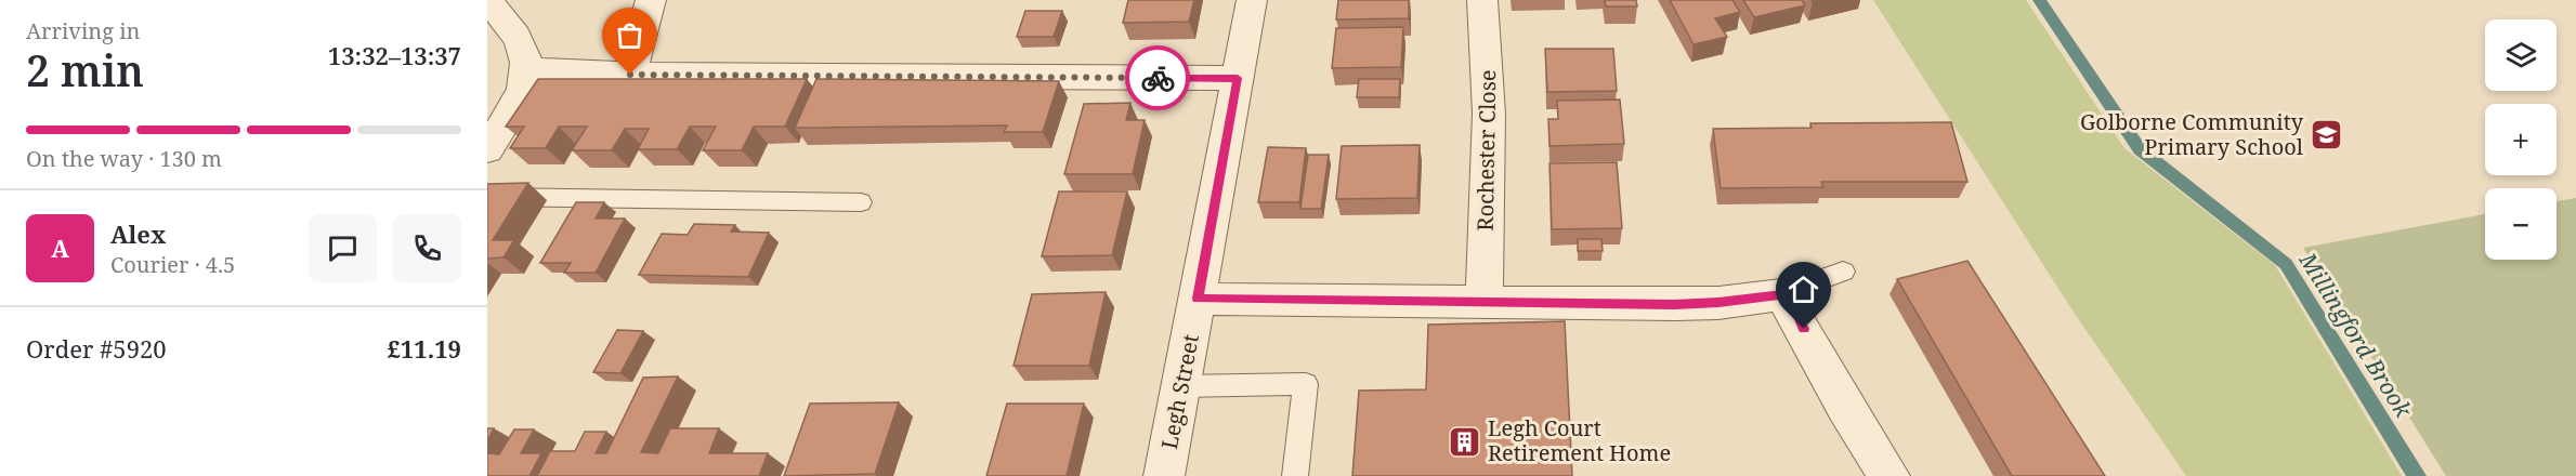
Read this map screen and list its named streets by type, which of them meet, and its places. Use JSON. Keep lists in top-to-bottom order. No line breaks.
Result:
{"streets":{"street":["Rochester Close","Legh Street"]},"water":["Millingford Brook"],"places":{"school or university":["Golborne Community Primary School"],"building":["Legh Court Retirement Home"]},"page":{"heading":["2 min","Arriving in","13:32–13:37"],"panel":["Alex","Courier · 4.5","Order #5920","£11.19"],"map_buttons":["+","−"],"bar":"On the way · 130 m","round":"A"}}
